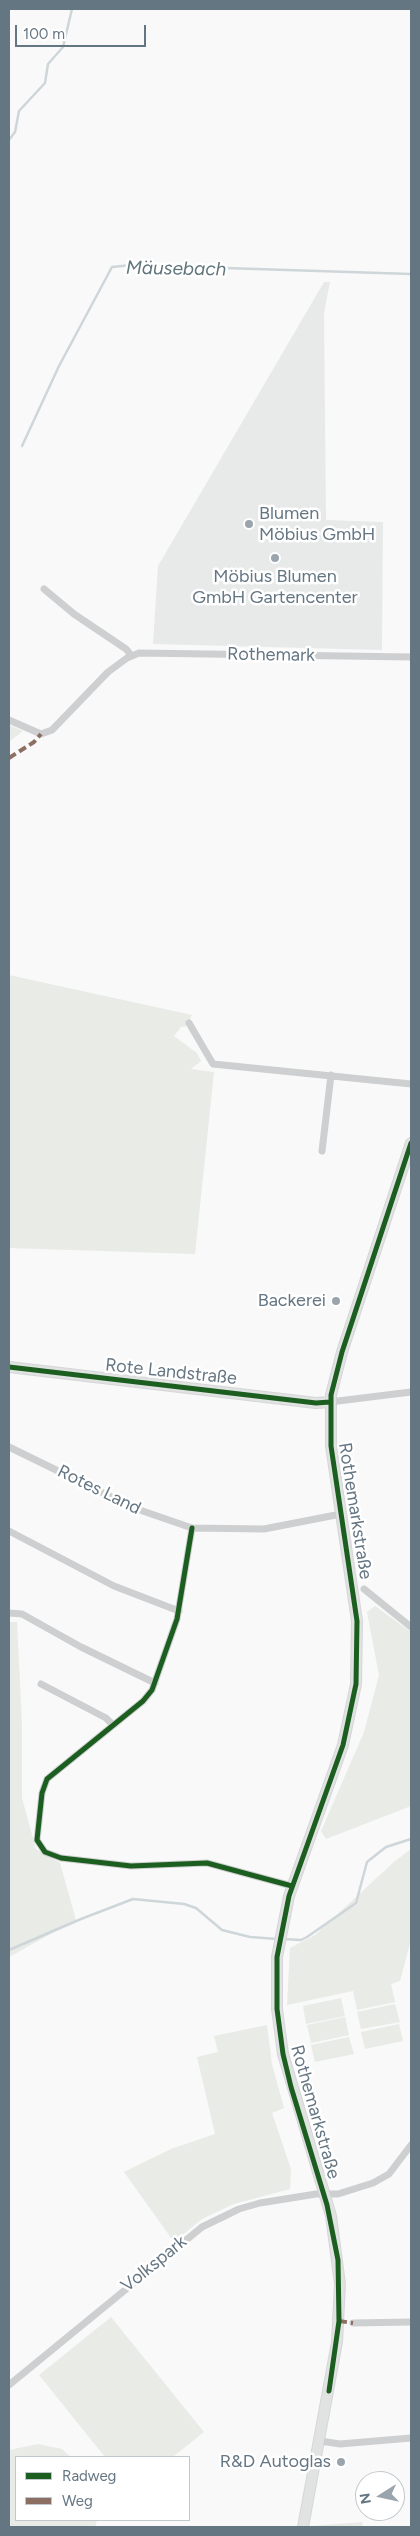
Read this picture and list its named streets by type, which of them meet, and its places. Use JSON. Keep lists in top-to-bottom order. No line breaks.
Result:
{"streets":{"street":["Rothemark","Rote Landstraße","Rotes Land","Rothemarkstraße","Volkspark"]},"crossings":[["Rote Landstraße","Rothemarkstraße"],["Rotes Land","Rothemarkstraße"],["Rothemarkstraße","Volkspark"]],"water":["Mäusebach"],"places":["Blumen Möbius GmbH","Möbius Blumen GmbH Gartencenter","Backerei","R&D Autoglas"],"legend":["Radweg","Weg"],"scale_bar":"100 m","north":"left"}
